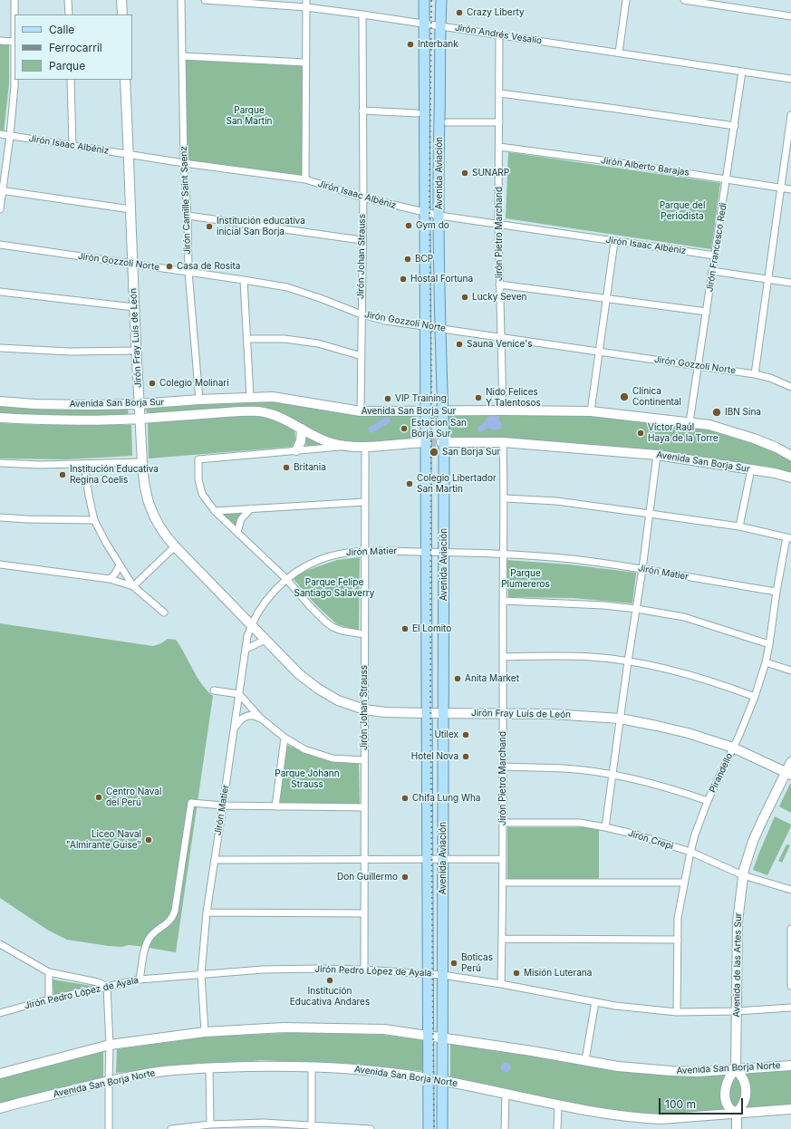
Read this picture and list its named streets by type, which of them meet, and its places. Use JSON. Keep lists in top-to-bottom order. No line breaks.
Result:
{"streets":{"main road":["Avenida Aviación","Jirón Fray Luís de León","Avenida San Borja Sur","Avenida de las Artes Sur","Avenida San Borja Norte"],"street":["Jirón Andrés Vesalio","Jirón Isaac Albéniz","Jirón Alberto Barajas","Jirón Camille Saint Saenz","Jirón Pietro Marchand","Jirón Francesco Redi","Jirón Johan Strauss","Jirón Gozzoli Norte","Jirón Matier","Pirandello","Jirón Crepi","Jirón Pedro López de Ayala"]},"crossings":[["Jirón Andrés Vesalio","Avenida Aviación"],["Jirón Andrés Vesalio","Jirón Pietro Marchand"],["Jirón Andrés Vesalio","Jirón Francesco Redi"],["Jirón Andrés Vesalio","Jirón Johan Strauss"],["Jirón Isaac Albéniz","Avenida Aviación"],["Jirón Isaac Albéniz","Jirón Camille Saint Saenz"],["Jirón Isaac Albéniz","Jirón Pietro Marchand"],["Jirón Isaac Albéniz","Jirón Francesco Redi"],["Jirón Isaac Albéniz","Jirón Johan Strauss"],["Jirón Isaac Albéniz","Jirón Fray Luís de León"],["Jirón Alberto Barajas","Jirón Pietro Marchand"],["Jirón Alberto Barajas","Jirón Francesco Redi"],["Avenida Aviación","Jirón Gozzoli Norte"],["Avenida Aviación","Jirón Fray Luís de León"],["Avenida Aviación","Avenida San Borja Sur"],["Avenida Aviación","Jirón Matier"],["Avenida Aviación","Jirón Pedro López de Ayala"],["Avenida Aviación","Avenida San Borja Norte"],["Jirón Camille Saint Saenz","Jirón Gozzoli Norte"],["Jirón Camille Saint Saenz","Avenida San Borja Sur"],["Jirón Pietro Marchand","Jirón Gozzoli Norte"],["Jirón Pietro Marchand","Jirón Fray Luís de León"],["Jirón Pietro Marchand","Avenida San Borja Sur"],["Jirón Pietro Marchand","Jirón Matier"],["Jirón Pietro Marchand","Jirón Crepi"],["Jirón Pietro Marchand","Jirón Pedro López de Ayala"],["Jirón Francesco Redi","Jirón Gozzoli Norte"],["Jirón Francesco Redi","Avenida San Borja Sur"],["Jirón Johan Strauss","Jirón Gozzoli Norte"],["Jirón Johan Strauss","Jirón Fray Luís de León"],["Jirón Johan Strauss","Avenida San Borja Sur"],["Jirón Johan Strauss","Jirón Matier"],["Jirón Johan Strauss","Jirón Pedro López de Ayala"],["Jirón Gozzoli Norte","Jirón Fray Luís de León"],["Jirón Fray Luís de León","Avenida San Borja Sur"],["Jirón Fray Luís de León","Jirón Matier"],["Jirón Fray Luís de León","Pirandello"],["Jirón Fray Luís de León","Avenida de las Artes Sur"],["Jirón Matier","Pirandello"],["Jirón Matier","Jirón Pedro López de Ayala"],["Jirón Matier","Avenida San Borja Norte"],["Pirandello","Jirón Crepi"],["Pirandello","Jirón Pedro López de Ayala"],["Jirón Crepi","Avenida de las Artes Sur"],["Avenida de las Artes Sur","Jirón Pedro López de Ayala"],["Avenida de las Artes Sur","Avenida San Borja Norte"]],"parks":["Parque San Martín","Parque del Periodista","Parque Plumereros","Parque Felipe Santiago Salaverry","Parque Johann Strauss"],"places":["Crazy Liberty","Interbank","SUNARP","Gym do","Institución educativa inicial San Borja","BCP","Casa de Rosita","Hostal Fortuna","Lucky Seven","Sauna Venice's","Colegio Molinari","Clínica Continental","Nido Felices Y Talentosos","VIP Training","IBN Sina","Estacion San Borja Sur","Víctor Raúl Haya de la Torre","San Borja Sur","Britania","Institución Educativa Regina Coelis","Colegio Libertador San Martin","El Lomito","Anita Market","Utilex","Hotel Nova","Centro Naval del Perú","Chifa Lung Wha","Liceo Naval \"Almirante Guise\"","Don Guillermo","Boticas Perú","Misión Luterana","Institución Educativa Andares"],"legend":["Calle","Ferrocarril","Parque"],"scale_bar":"100 m"}
